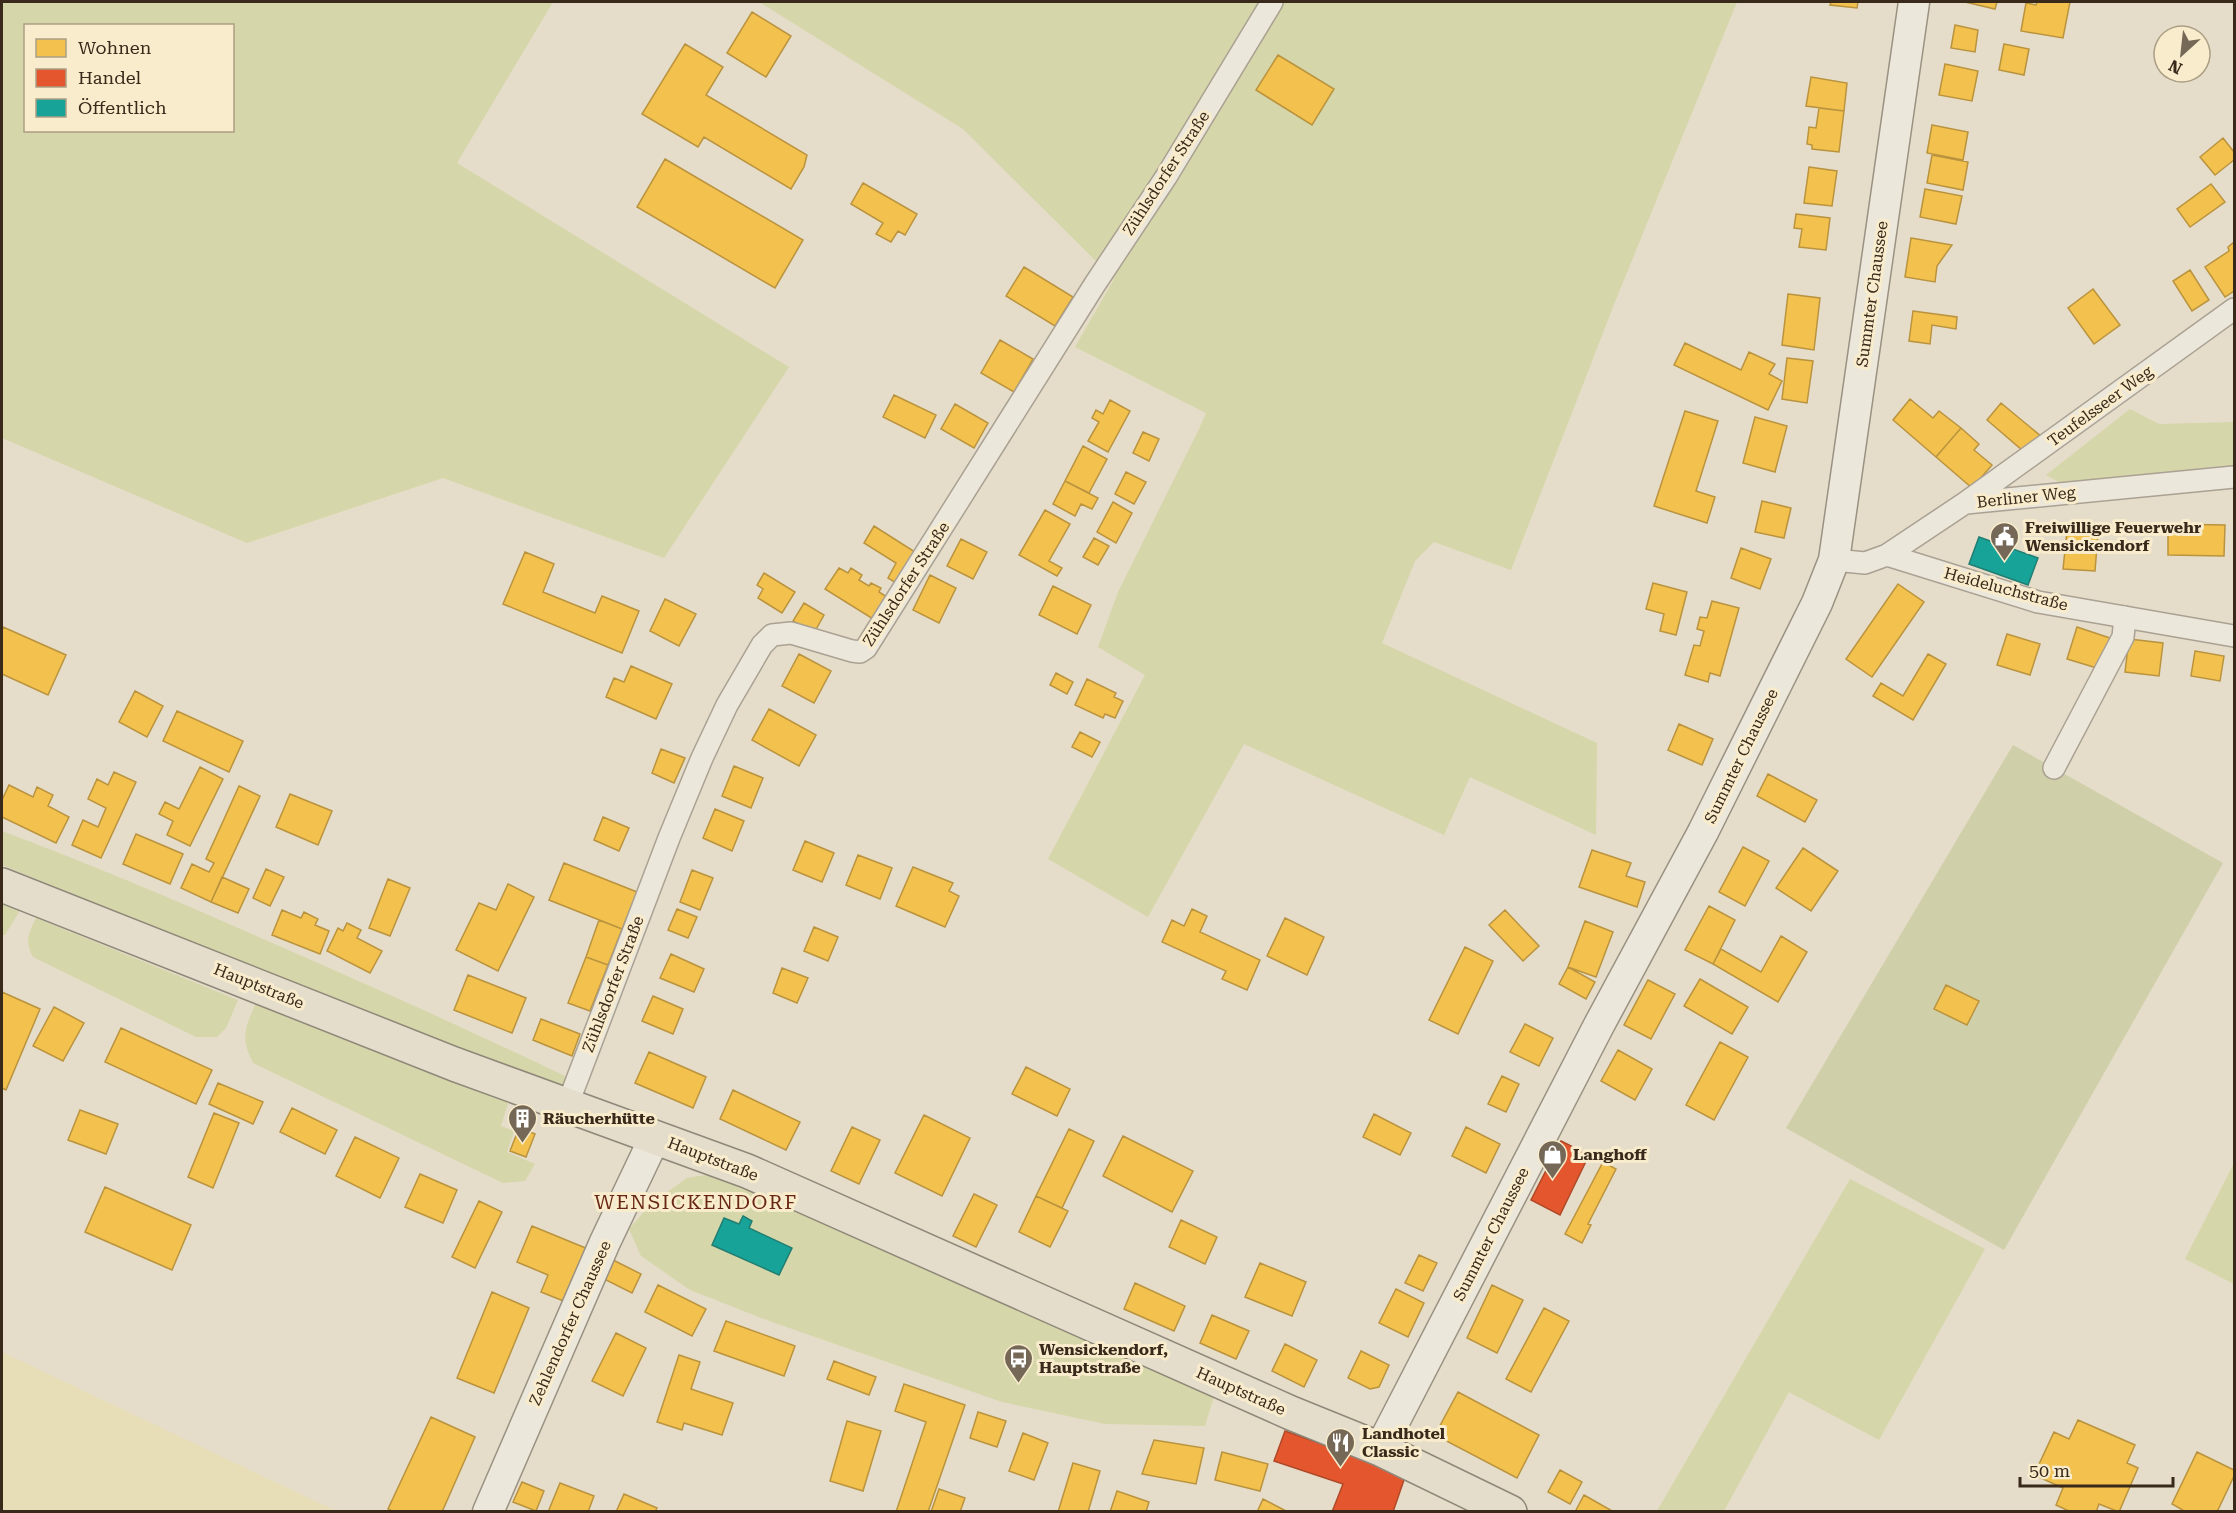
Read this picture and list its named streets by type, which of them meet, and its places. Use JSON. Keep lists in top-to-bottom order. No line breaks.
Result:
{"streets":{"main road":["Summter Chaussee","Hauptstraße","Zehlendorfer Chaussee"],"street":["Zühlsdorfer Straße","Teufelsseer Weg","Berliner Weg","Heideluchstraße"]},"crossings":[["Zühlsdorfer Straße","Hauptstraße"],["Summter Chaussee","Berliner Weg"],["Summter Chaussee","Hauptstraße"],["Teufelsseer Weg","Berliner Weg"],["Berliner Weg","Heideluchstraße"],["Hauptstraße","Zehlendorfer Chaussee"]],"districts":["WENSICKENDORF"],"places":{"public building":["Freiwillige Feuerwehr Wensickendorf"],"building":["Räucherhütte"],"shop":["Langhoff"],"bus stop":["Wensickendorf, Hauptstraße"],"restaurant":["Landhotel Classic"]},"legend":["Wohnen","Handel","Öffentlich"],"scale_bar":"50 m","north":"bottom left"}
